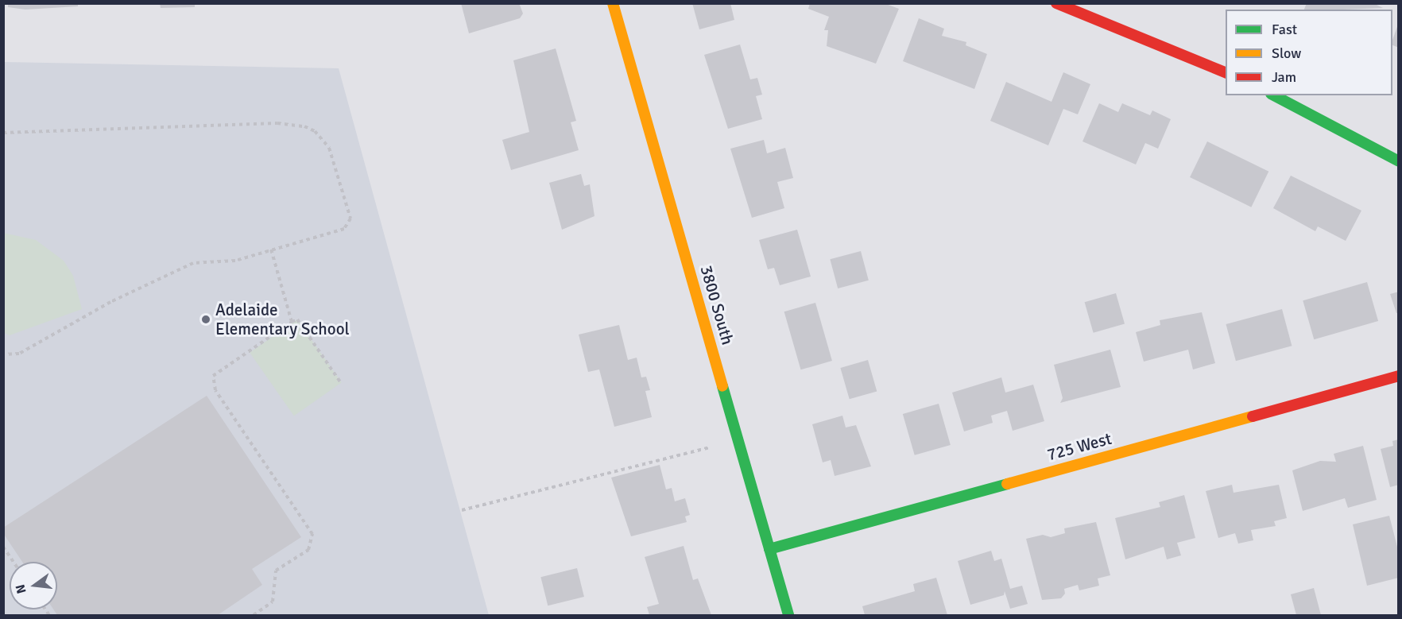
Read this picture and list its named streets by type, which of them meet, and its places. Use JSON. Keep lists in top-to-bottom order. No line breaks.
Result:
{"streets":{"street":["3800 South","725 West"]},"crossings":[["3800 South","725 West"]],"places":["Adelaide Elementary School"],"legend":["Fast","Slow","Jam"],"north":"left"}
